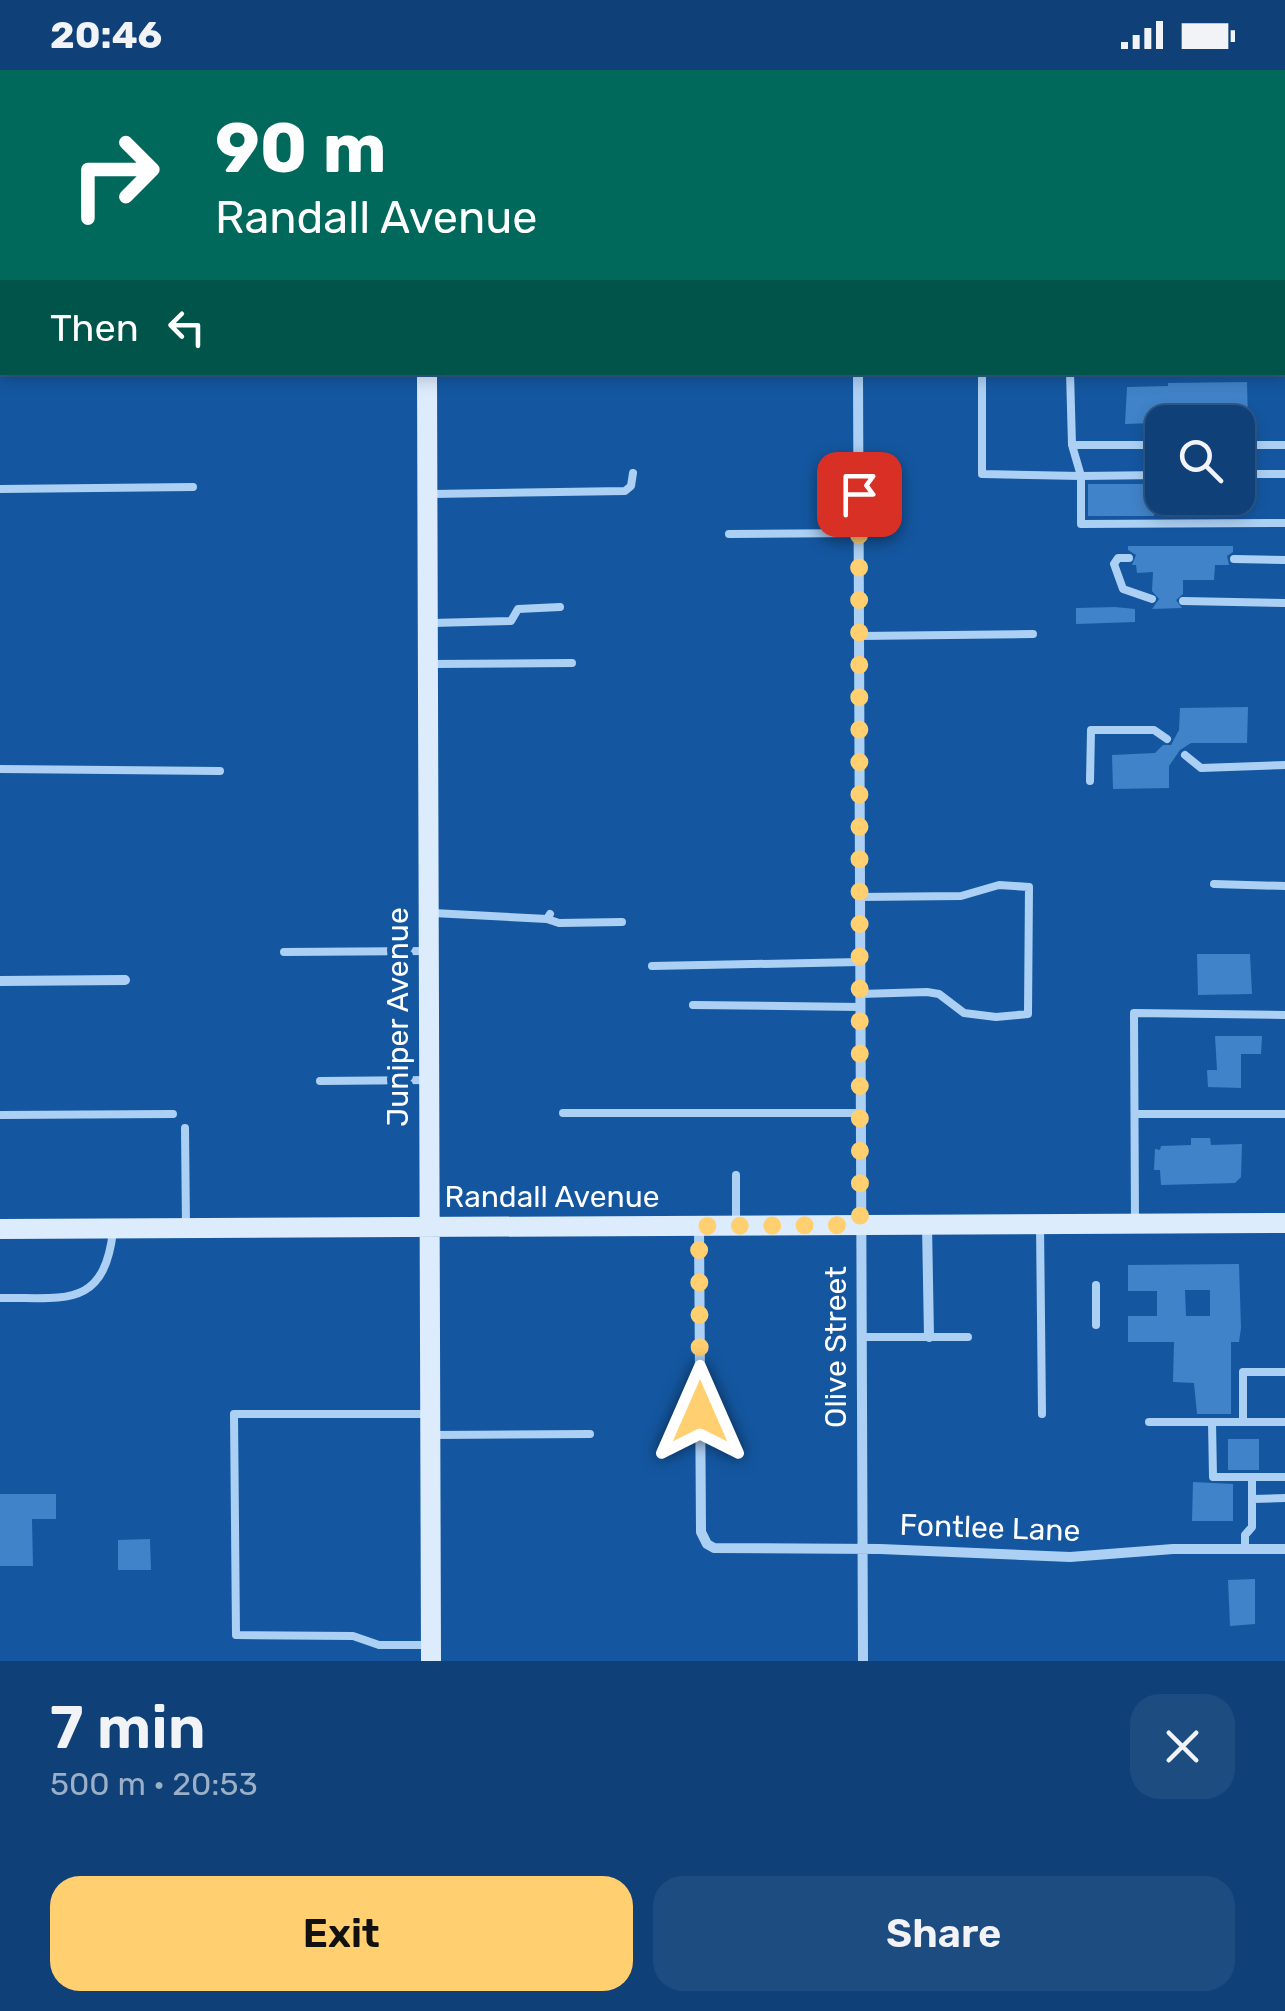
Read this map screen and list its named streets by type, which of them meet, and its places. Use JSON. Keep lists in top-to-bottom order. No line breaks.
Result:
{"streets":{"street":["Juniper Avenue","Randall Avenue","Olive Street","Fontlee Lane"]},"crossings":[["Juniper Avenue","Randall Avenue"],["Randall Avenue","Olive Street"],["Randall Avenue","Fontlee Lane"],["Olive Street","Fontlee Lane"]],"page":{"status":"20:46","turn":["90 m","Randall Avenue"],"then":"Then","heading":["7 min","500 m · 20:53"],"buttons":["Exit","Share"]}}
